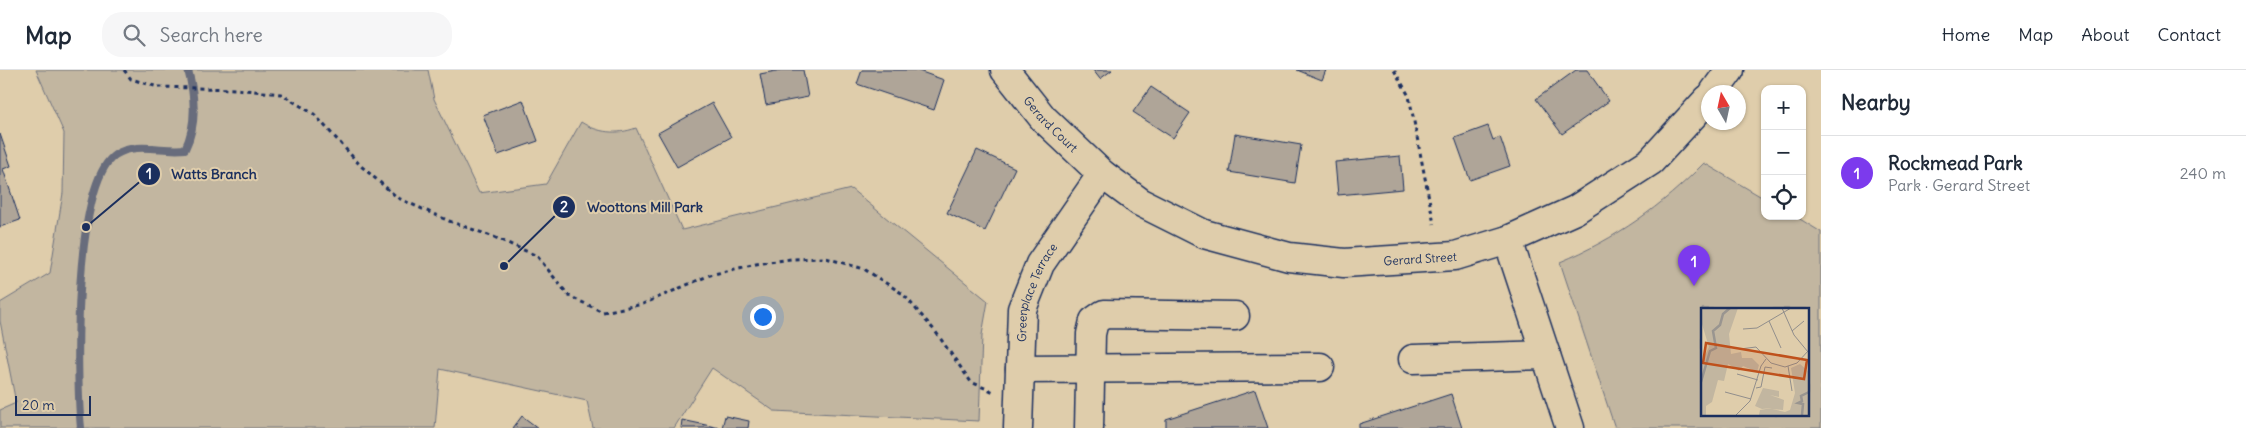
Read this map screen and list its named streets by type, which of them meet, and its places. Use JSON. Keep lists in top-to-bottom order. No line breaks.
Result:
{"streets":{"street":["Gerard Court","Gerard Street","Greenplace Terrace"]},"crossings":[["Gerard Court","Gerard Street"],["Gerard Court","Greenplace Terrace"],["Gerard Street","Greenplace Terrace"]],"places":["Watts Branch","Woottons Mill Park"],"scale_bar":"20 m","north":"top","page":{"header":"Map","search":"Search here","nav":["Home","Map","About","Contact"],"heading":"Nearby","map_buttons":["+","−"],"list":[{"mark":"1","name":"Rockmead Park","note":"Park · Gerard Street","value":"240 m"}],"pins":"1","scale":"20 m"}}
